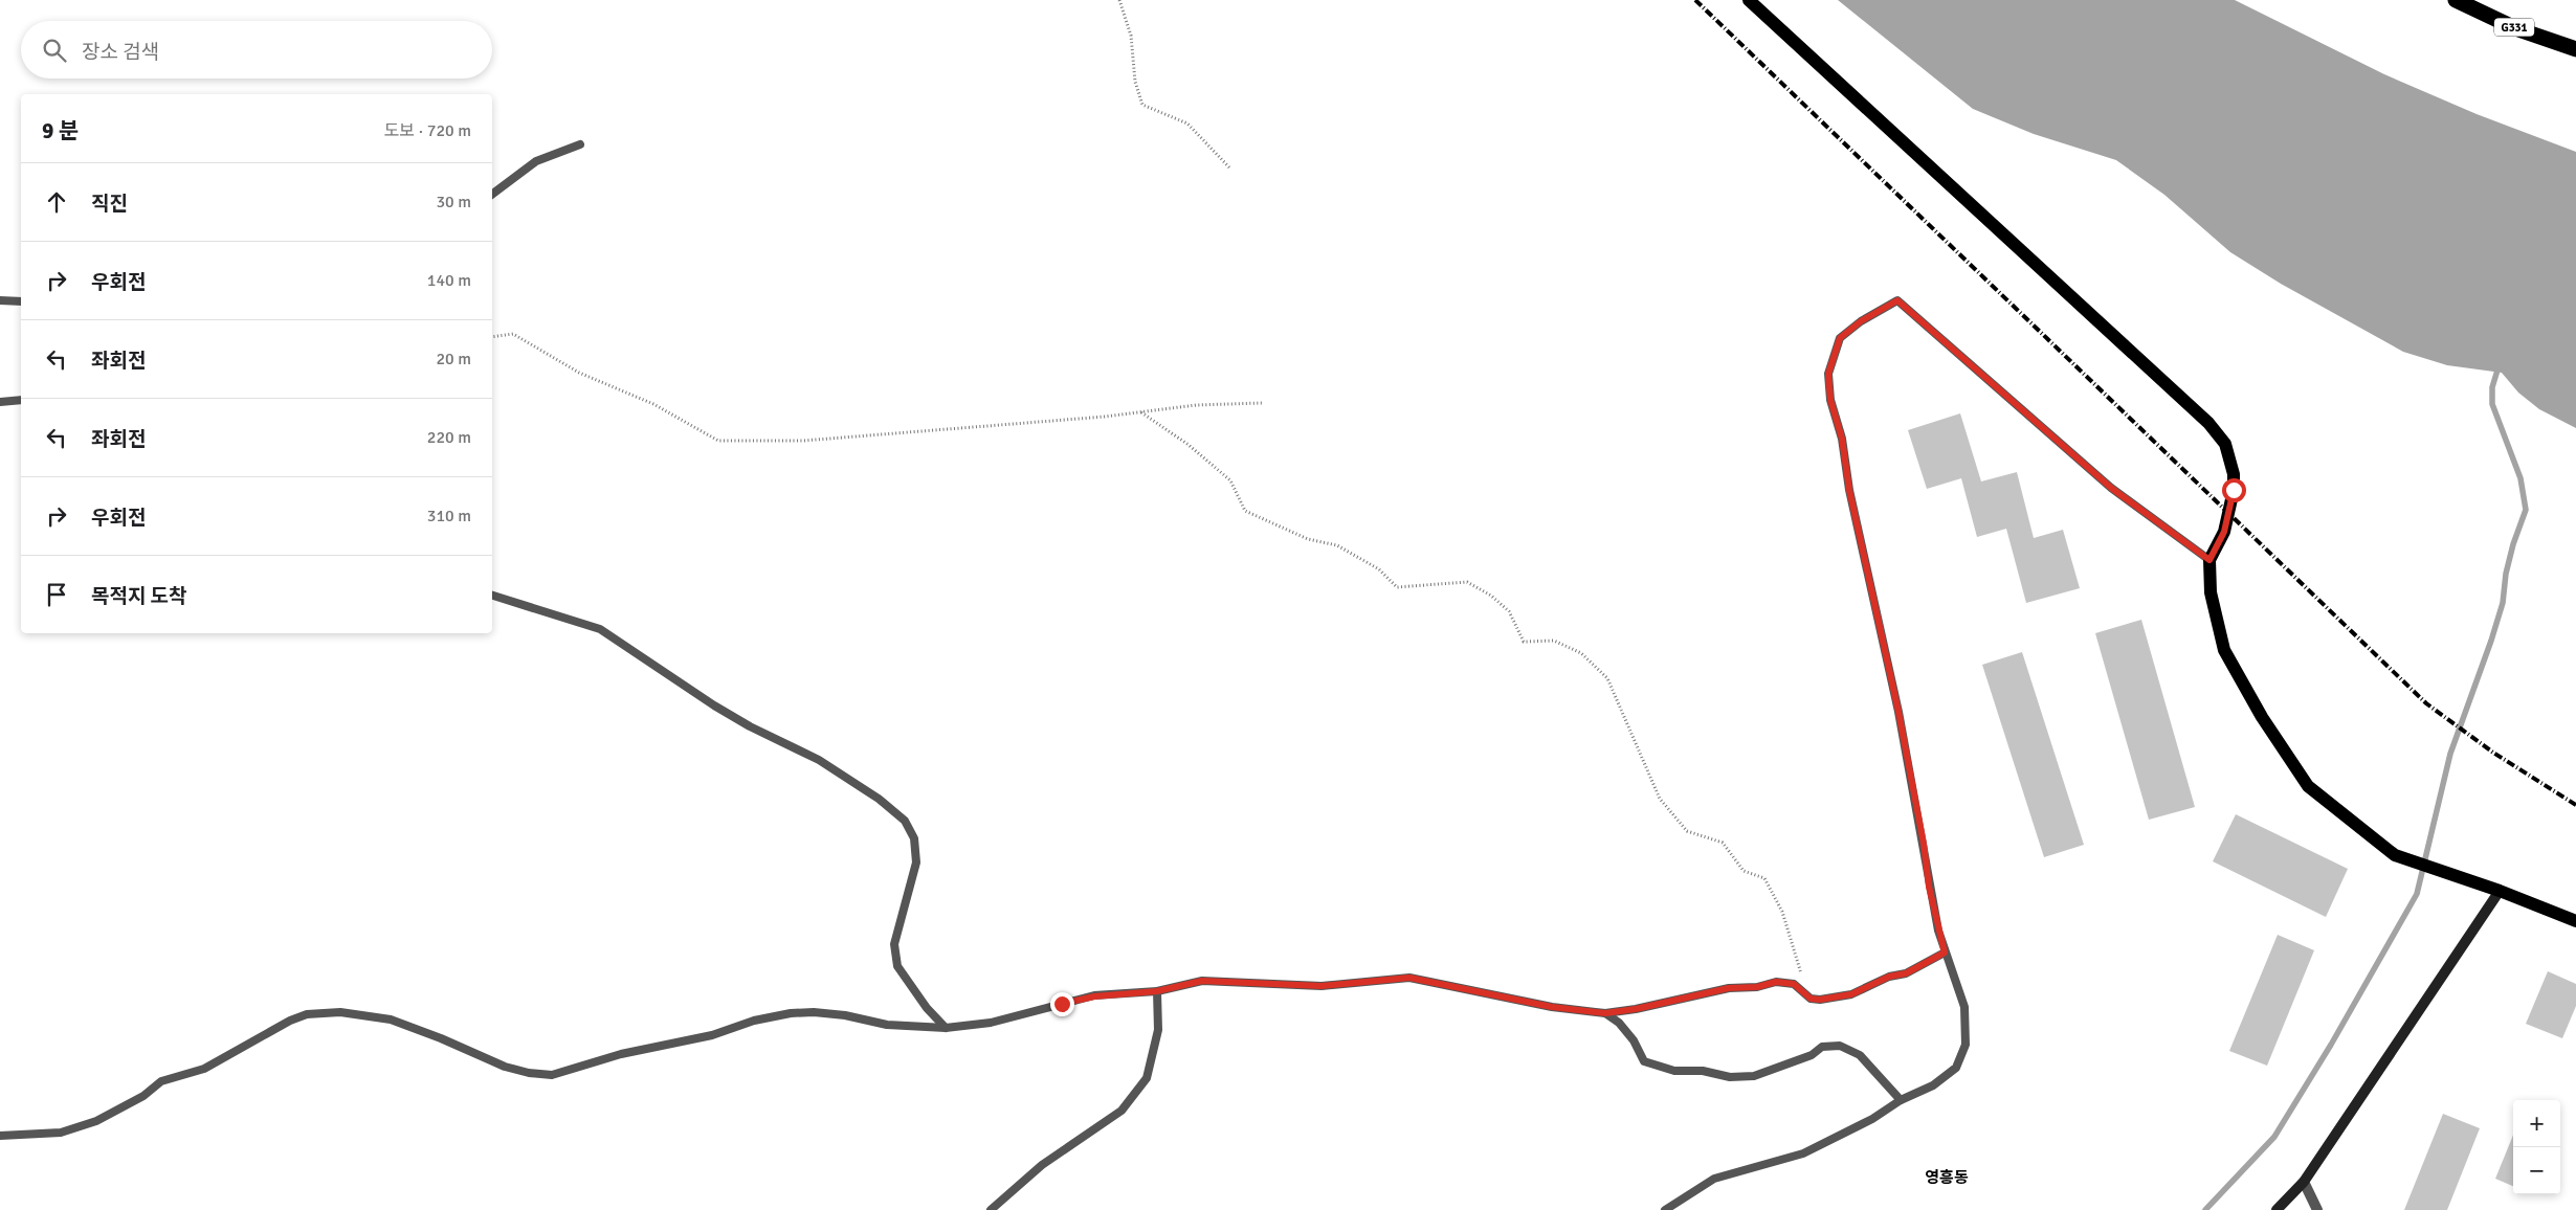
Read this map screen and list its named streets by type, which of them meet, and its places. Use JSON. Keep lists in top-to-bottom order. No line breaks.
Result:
{"streets":{"highway":["G331"]},"districts":["영흥동"],"page":{"search":"장소 검색","heading":["9 분","도보 · 720 m"],"list":[["직진","30 m"],["우회전","140 m"],["좌회전","20 m"],["좌회전","220 m"],["우회전","310 m"],"목적지 도착"],"map_buttons":["+","−"]}}
